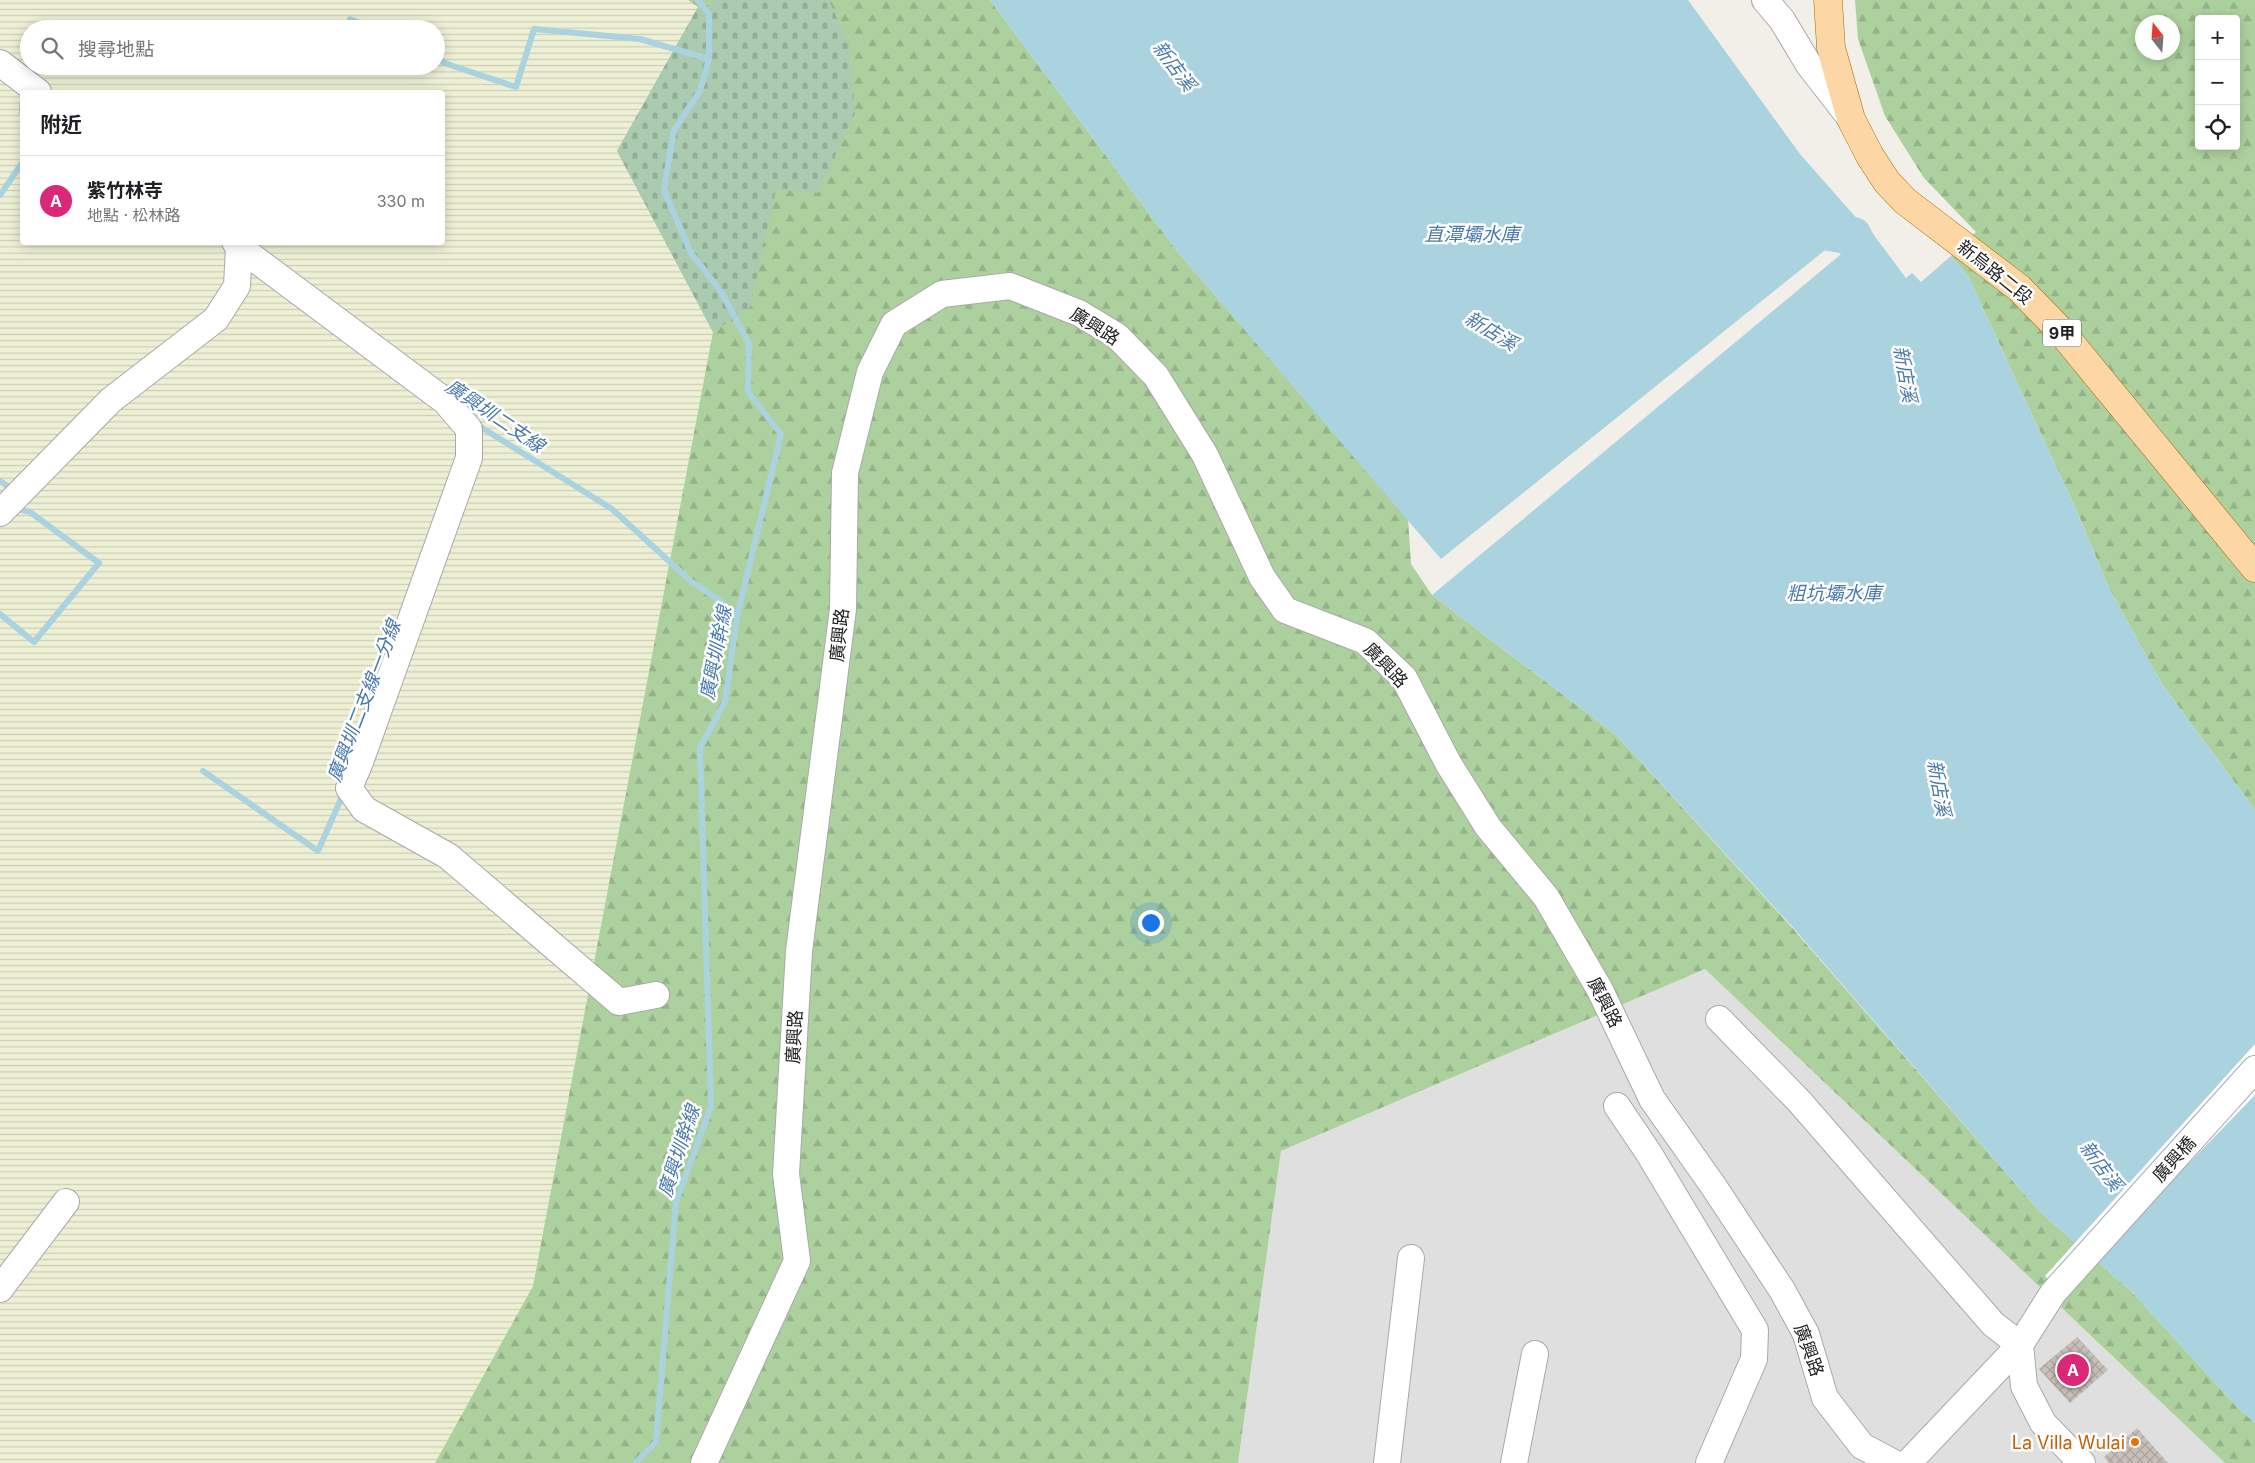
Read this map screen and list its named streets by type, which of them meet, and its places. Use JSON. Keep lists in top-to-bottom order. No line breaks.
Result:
{"streets":{"main road":["新烏路二段","9甲"],"street":["廣興路","廣興橋"]},"water":["新店溪","直潭壩水庫","廣興圳二支線","粗坑壩水庫","廣興圳幹線","廣興圳二支線一分線"],"places":["La Villa Wulai"],"north":"top","page":{"map_buttons":["+","−"],"search":"搜尋地點","heading":"附近","list":[{"mark":"A","name":"紫竹林寺","note":"地點 · 松林路","value":"330 m"}],"pins":"A"}}
